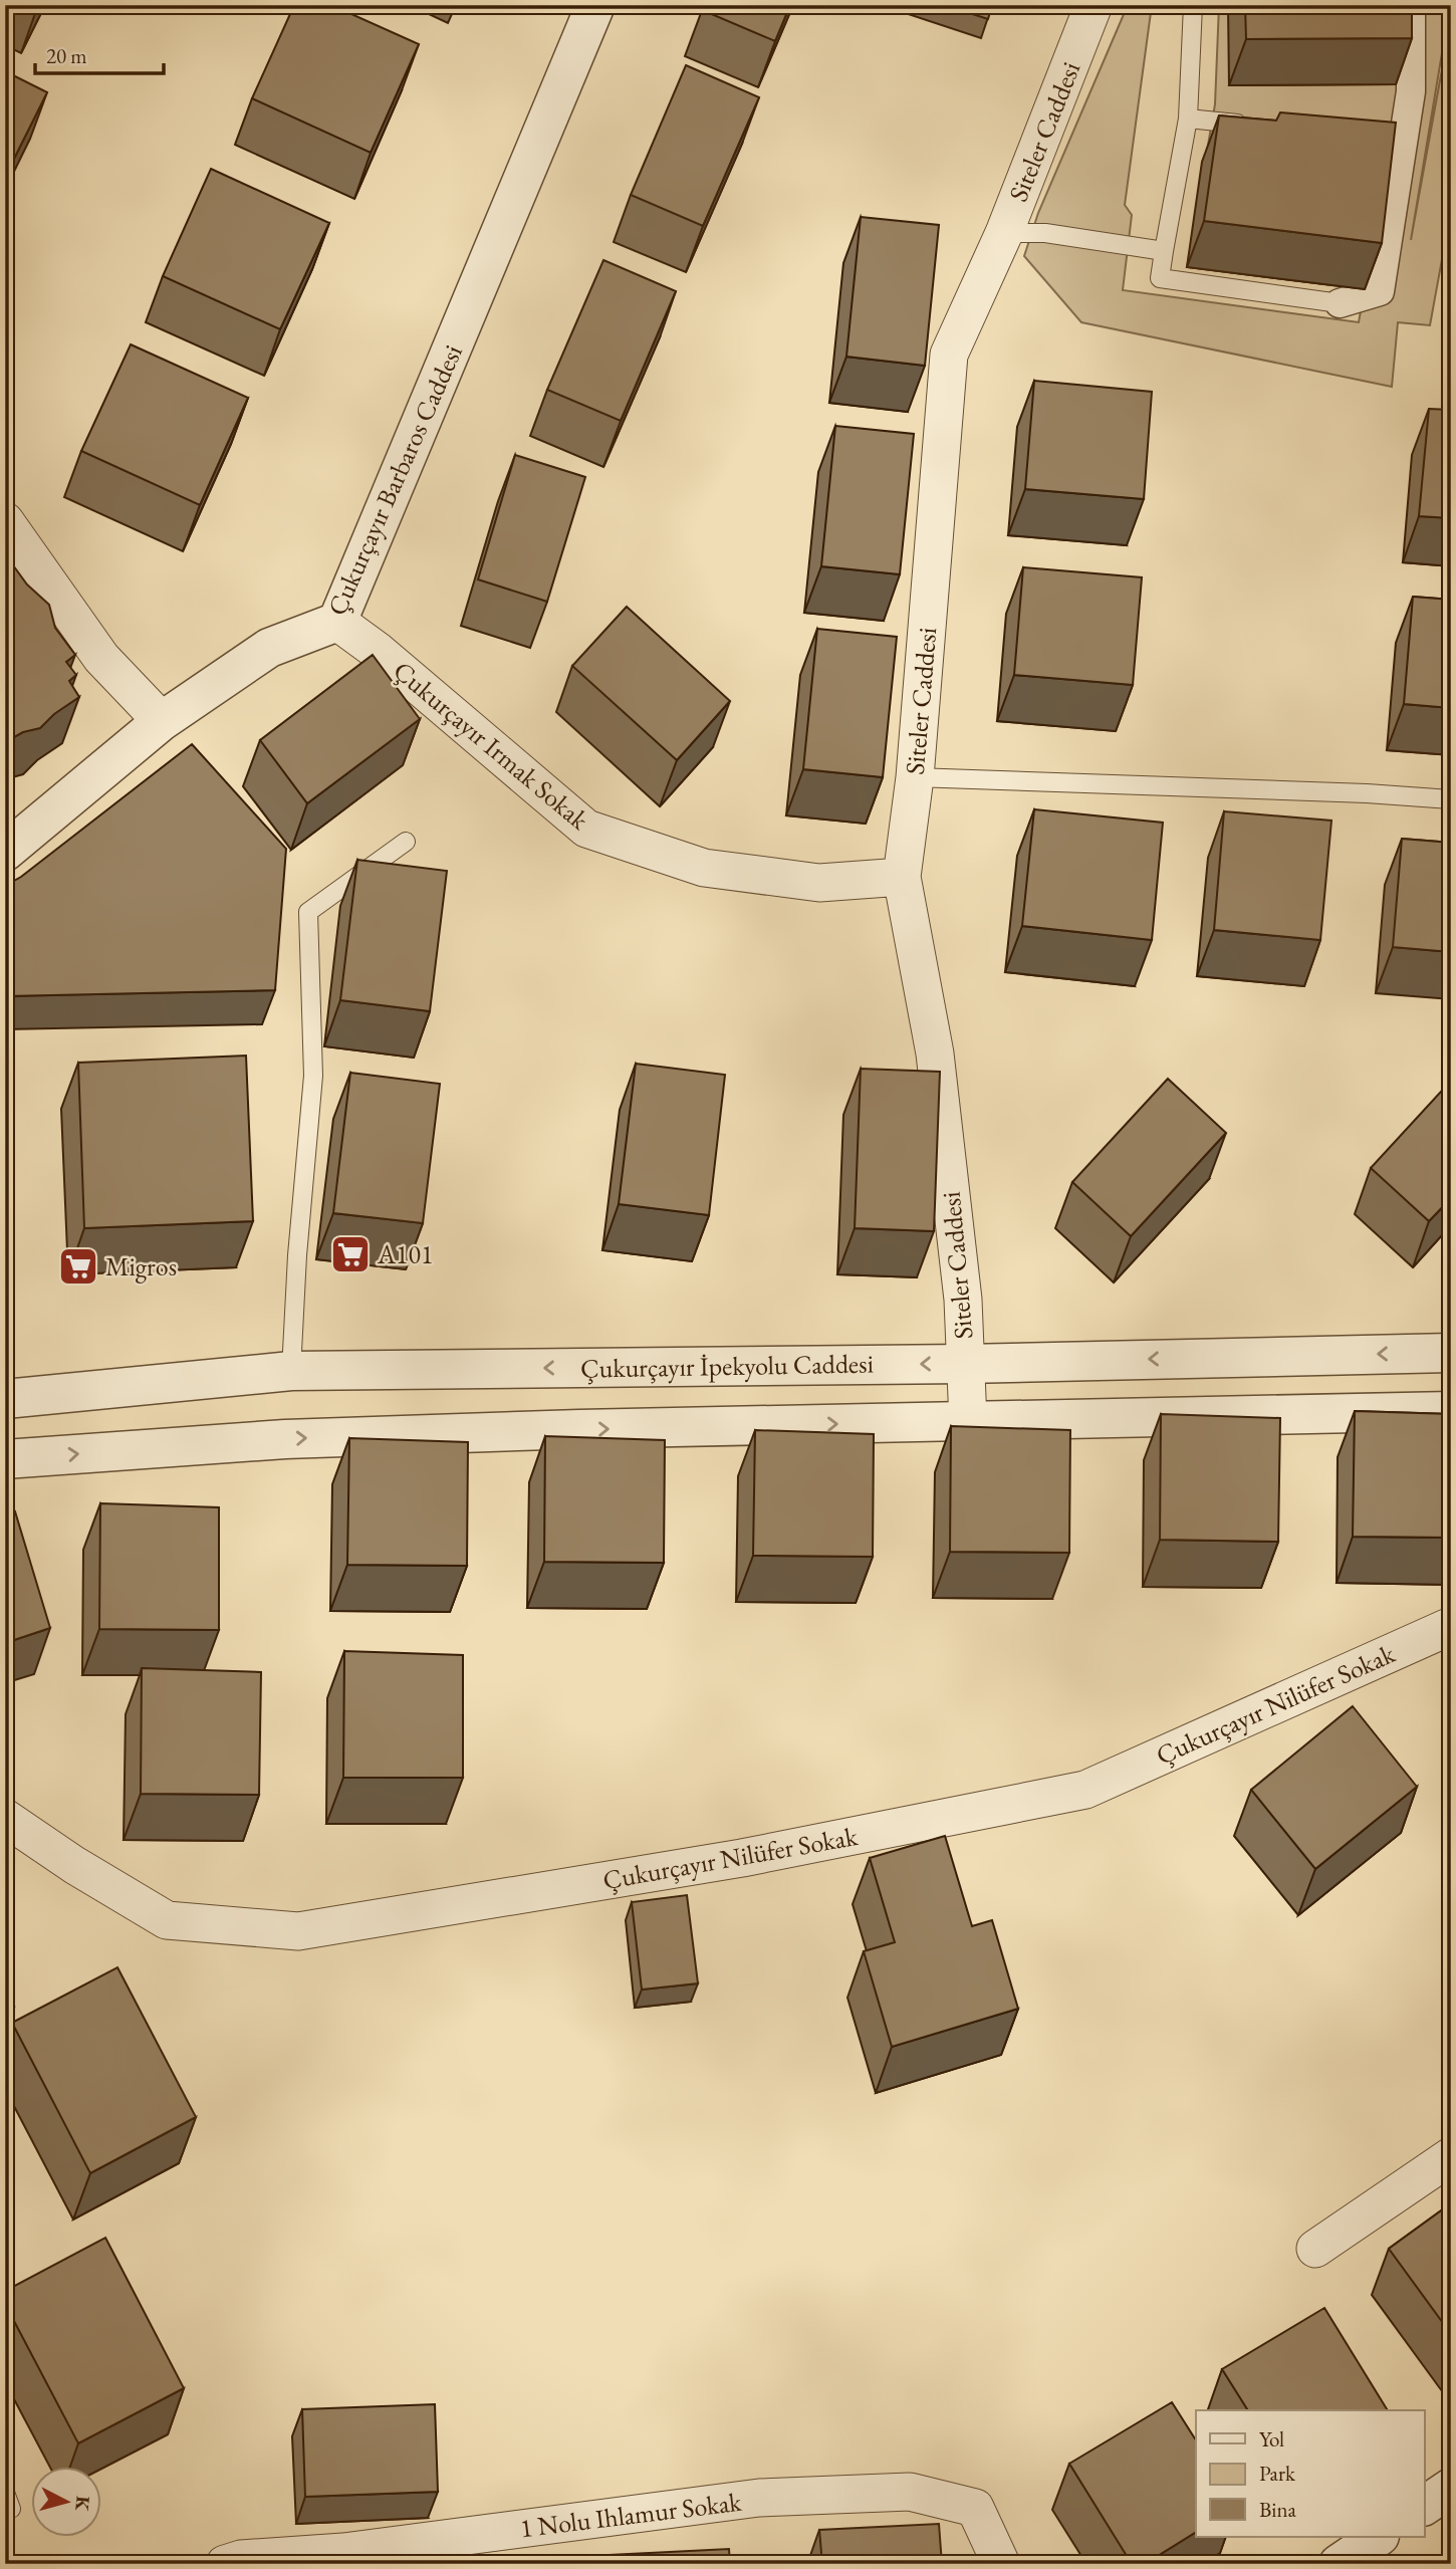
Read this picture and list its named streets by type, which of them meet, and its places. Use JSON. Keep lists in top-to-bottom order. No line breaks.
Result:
{"streets":{"street":["Siteler Caddesi","Çukurçayır Barbaros Caddesi","Çukurçayır Irmak Sokak","Çukurçayır İpekyolu Caddesi","Çukurçayır Nilüfer Sokak","1 Nolu Ihlamur Sokak"]},"crossings":[["Siteler Caddesi","Çukurçayır Irmak Sokak"],["Siteler Caddesi","Çukurçayır İpekyolu Caddesi"],["Çukurçayır Barbaros Caddesi","Çukurçayır Irmak Sokak"]],"places":{"supermarket":["A101","Migros"]},"legend":["Yol","Park","Bina"],"scale_bar":"20 m","north":"right"}
